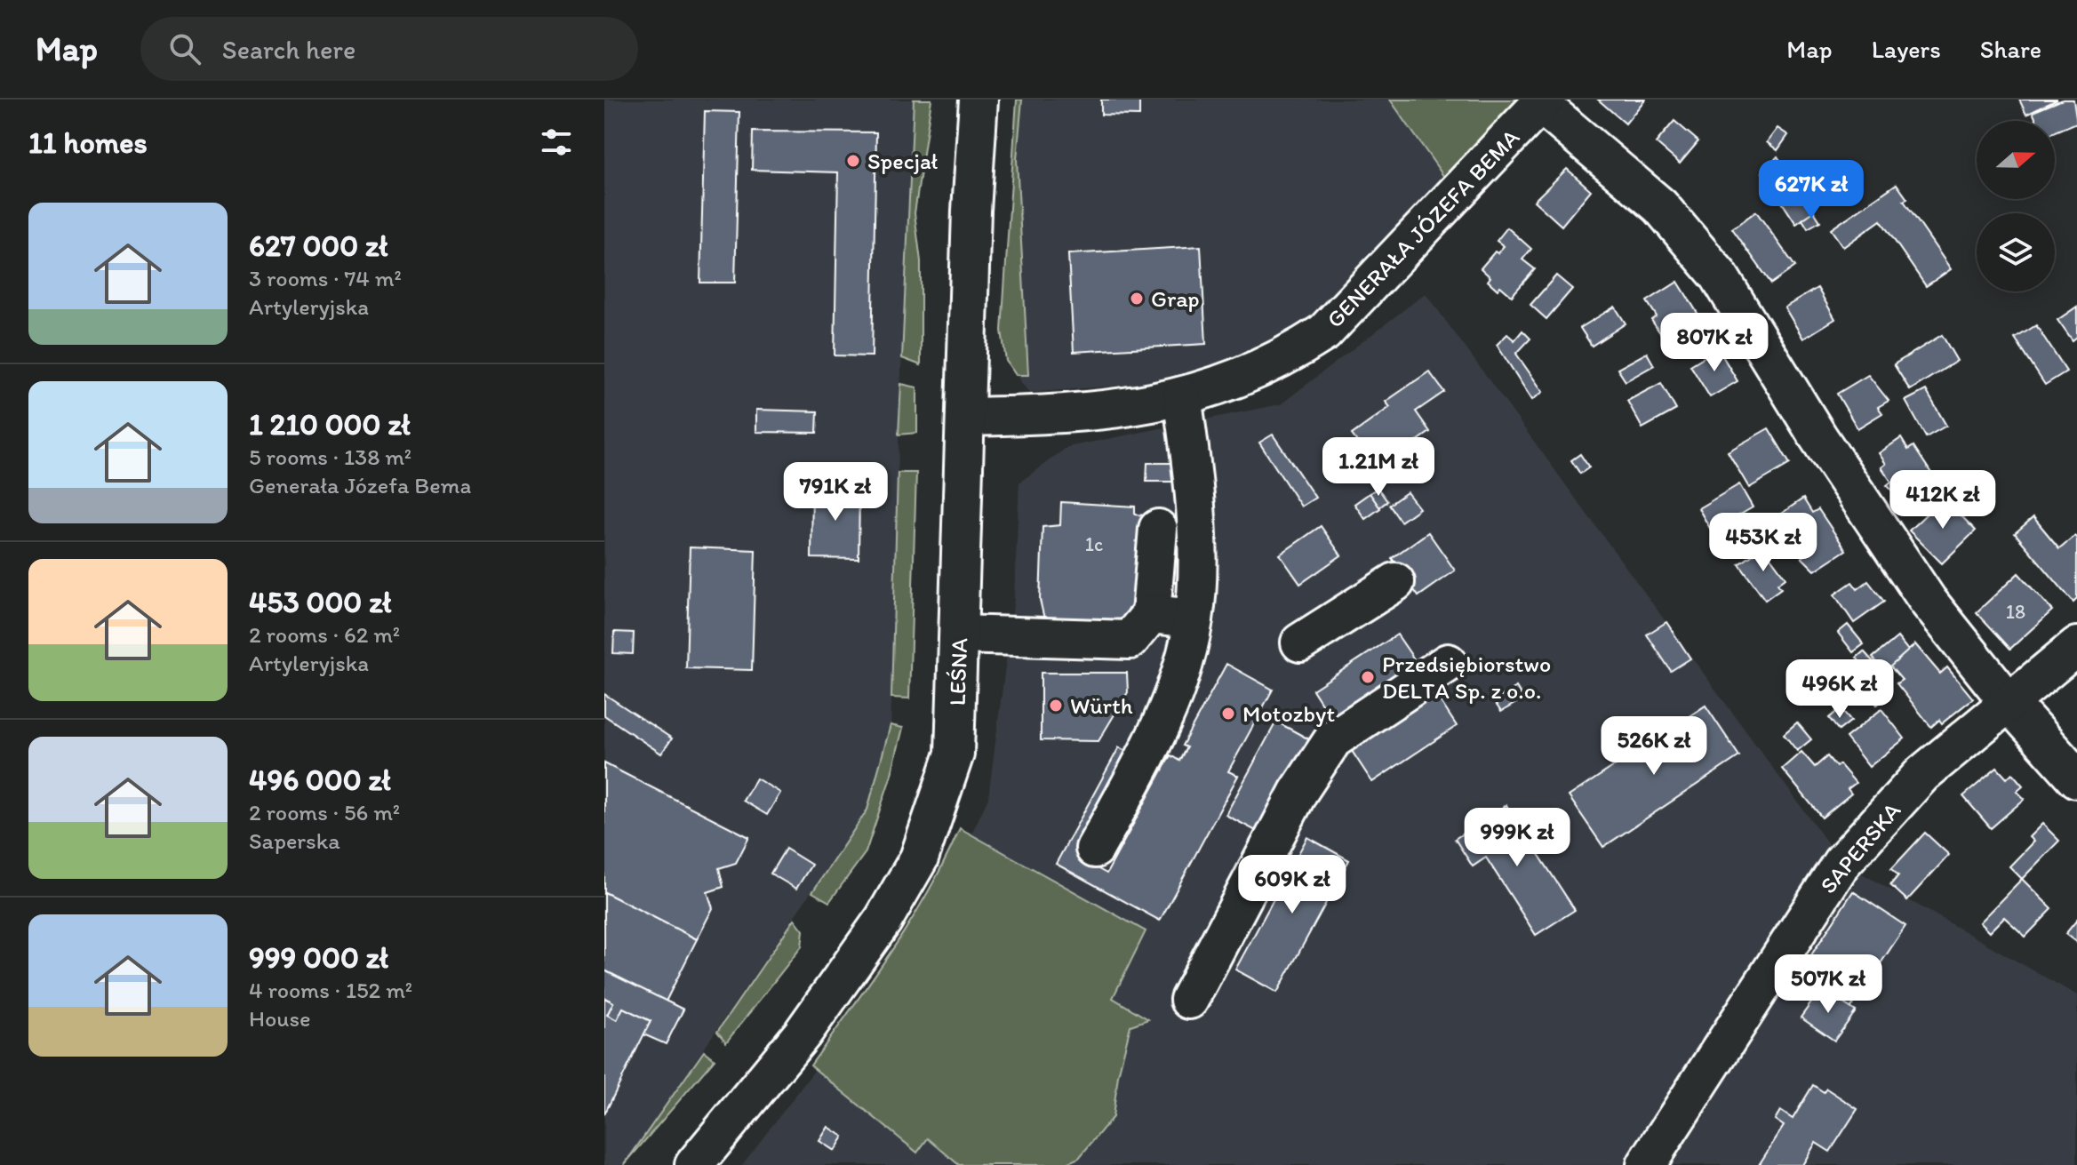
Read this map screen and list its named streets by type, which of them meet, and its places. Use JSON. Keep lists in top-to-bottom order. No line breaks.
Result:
{"streets":{"street":["GENERAŁA JÓZEFA BEMA","LEŚNA","SAPERSKA"]},"crossings":[["GENERAŁA JÓZEFA BEMA","LEŚNA"]],"places":["Specjał","Grap","Przedsiębiorstwo DELTA Sp. z o.o.","Würth","Motozbyt"],"house_numbers":["1c","18"],"north":"right","page":{"header":"Map","search":"Search here","nav":["Map","Layers","Share"],"heading":"11 homes","price":["627K zł","807K zł","1.21M zł","791K zł","412K zł","453K zł","496K zł","526K zł","999K zł","609K zł","507K zł"],"list":[{"name":"627 000 zł","note":"3 rooms · 74 m² · Artyleryjska"},{"name":"1 210 000 zł","note":"5 rooms · 138 m² · Generała Józefa Bema"},{"name":"453 000 zł","note":"2 rooms · 62 m² · Artyleryjska"},{"name":"496 000 zł","note":"2 rooms · 56 m² · Saperska"},{"name":"999 000 zł","note":"4 rooms · 152 m² · House"}]}}
